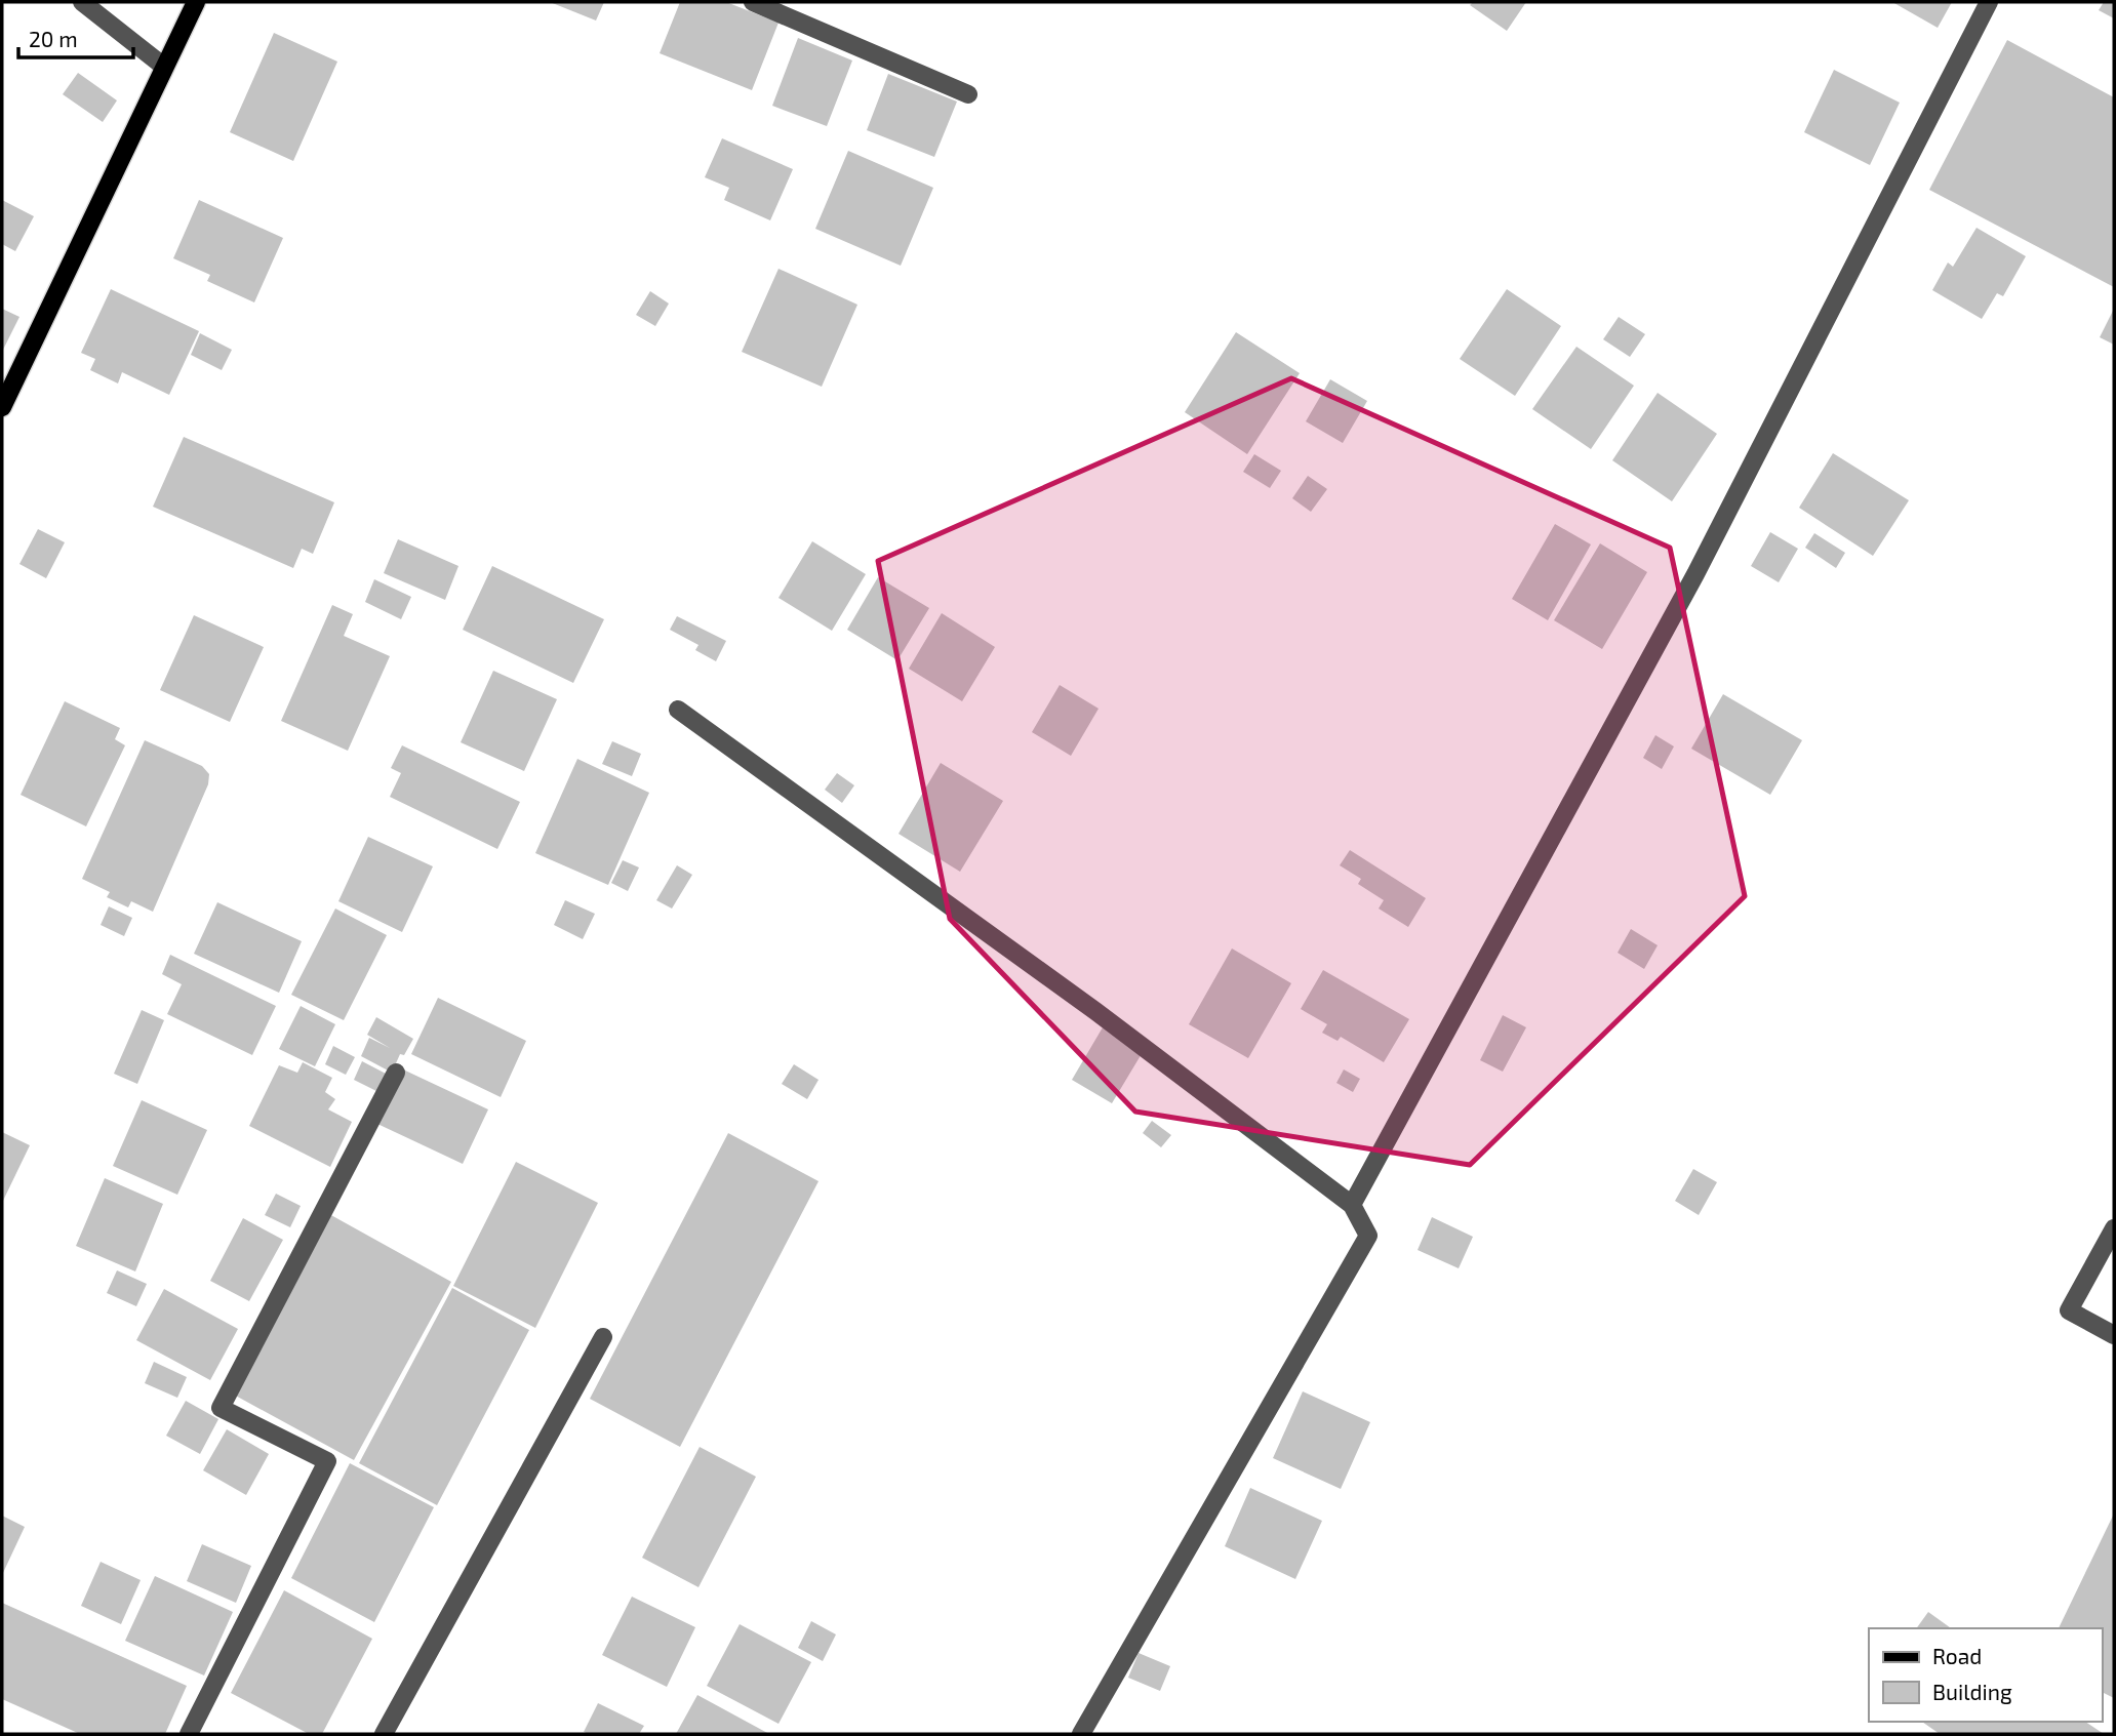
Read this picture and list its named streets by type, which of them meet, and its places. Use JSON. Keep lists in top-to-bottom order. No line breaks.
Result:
{"legend":["Road","Building"],"scale_bar":"20 m"}
